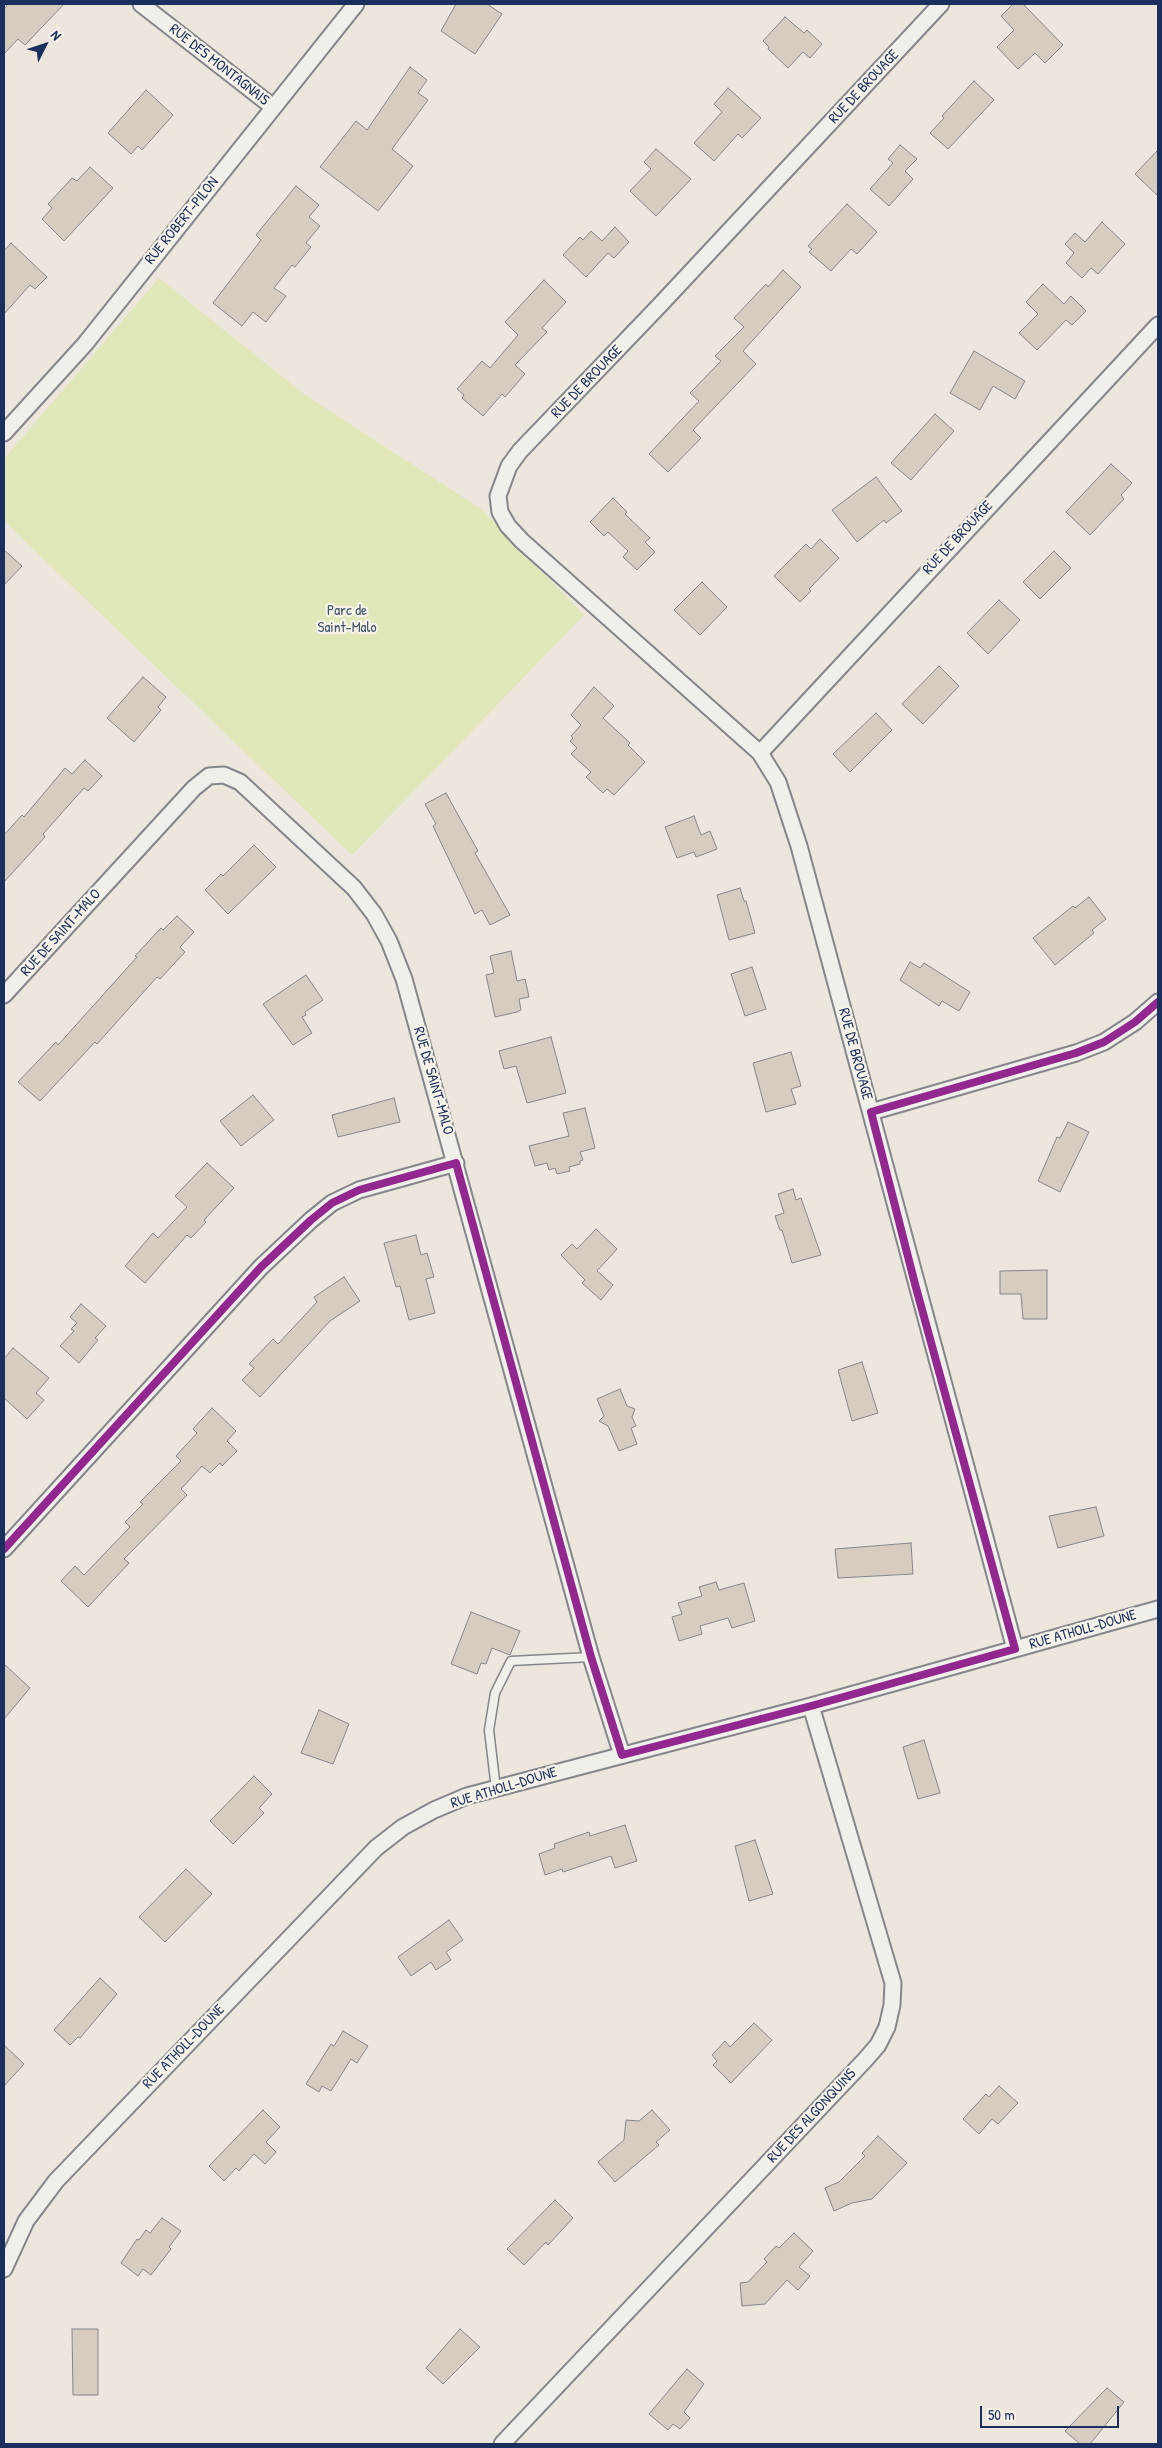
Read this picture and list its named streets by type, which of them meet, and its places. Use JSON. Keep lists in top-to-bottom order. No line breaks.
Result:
{"streets":{"street":["RUE DES MONTAGNAIS","RUE DE BROUAGE","RUE ROBERT-PILON","RUE DE SAINT-MALO","RUE ATHOLL-DOUNE","RUE DES ALGONQUINS"]},"crossings":[["RUE DES MONTAGNAIS","RUE ROBERT-PILON"],["RUE DE BROUAGE","RUE ATHOLL-DOUNE"],["RUE DE SAINT-MALO","RUE ATHOLL-DOUNE"],["RUE ATHOLL-DOUNE","RUE DES ALGONQUINS"]],"parks":["Parc de Saint-Malo"],"scale_bar":"50 m","north":"top right"}
